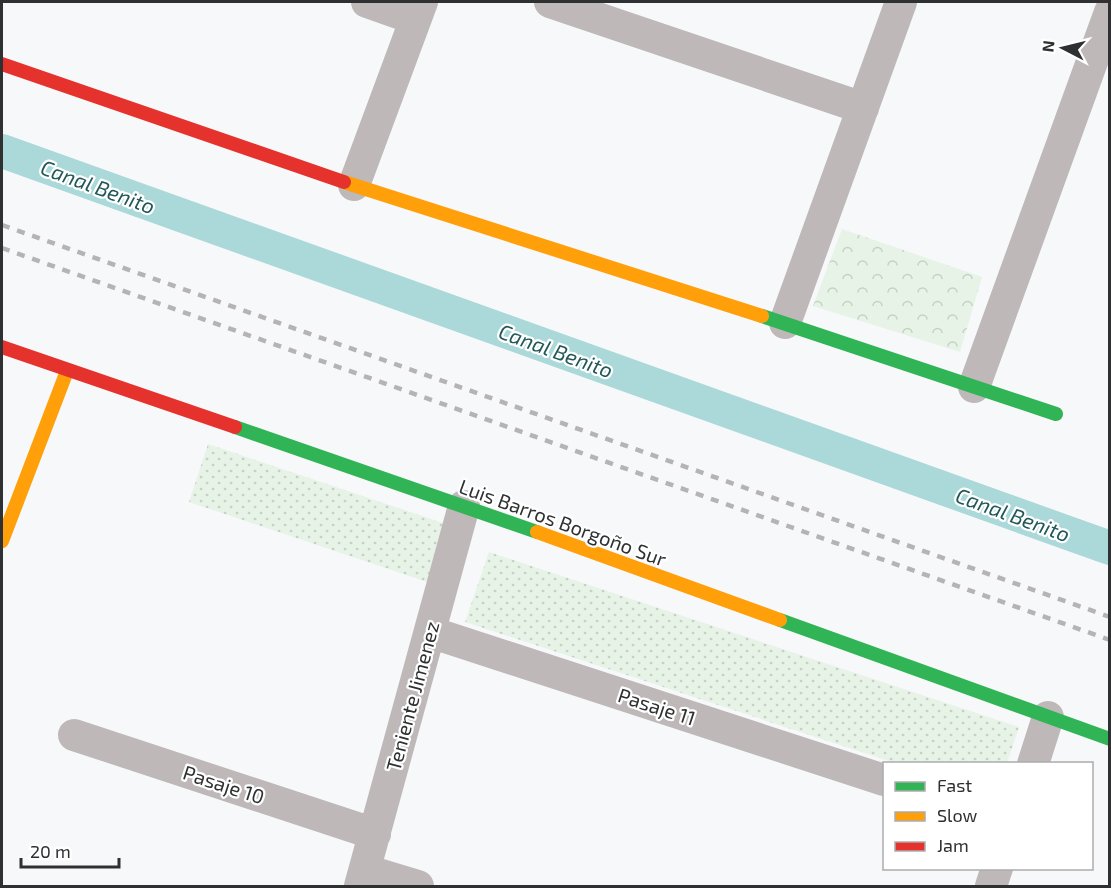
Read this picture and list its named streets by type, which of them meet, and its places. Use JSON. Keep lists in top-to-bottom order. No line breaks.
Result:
{"streets":{"street":["Luis Barros Borgoño Sur","Teniente Jimenez","Pasaje 11","Pasaje 10"]},"crossings":[["Luis Barros Borgoño Sur","Teniente Jimenez"],["Teniente Jimenez","Pasaje 11"],["Teniente Jimenez","Pasaje 10"]],"water":["Canal Benito"],"legend":["Fast","Slow","Jam"],"scale_bar":"20 m","north":"left"}
